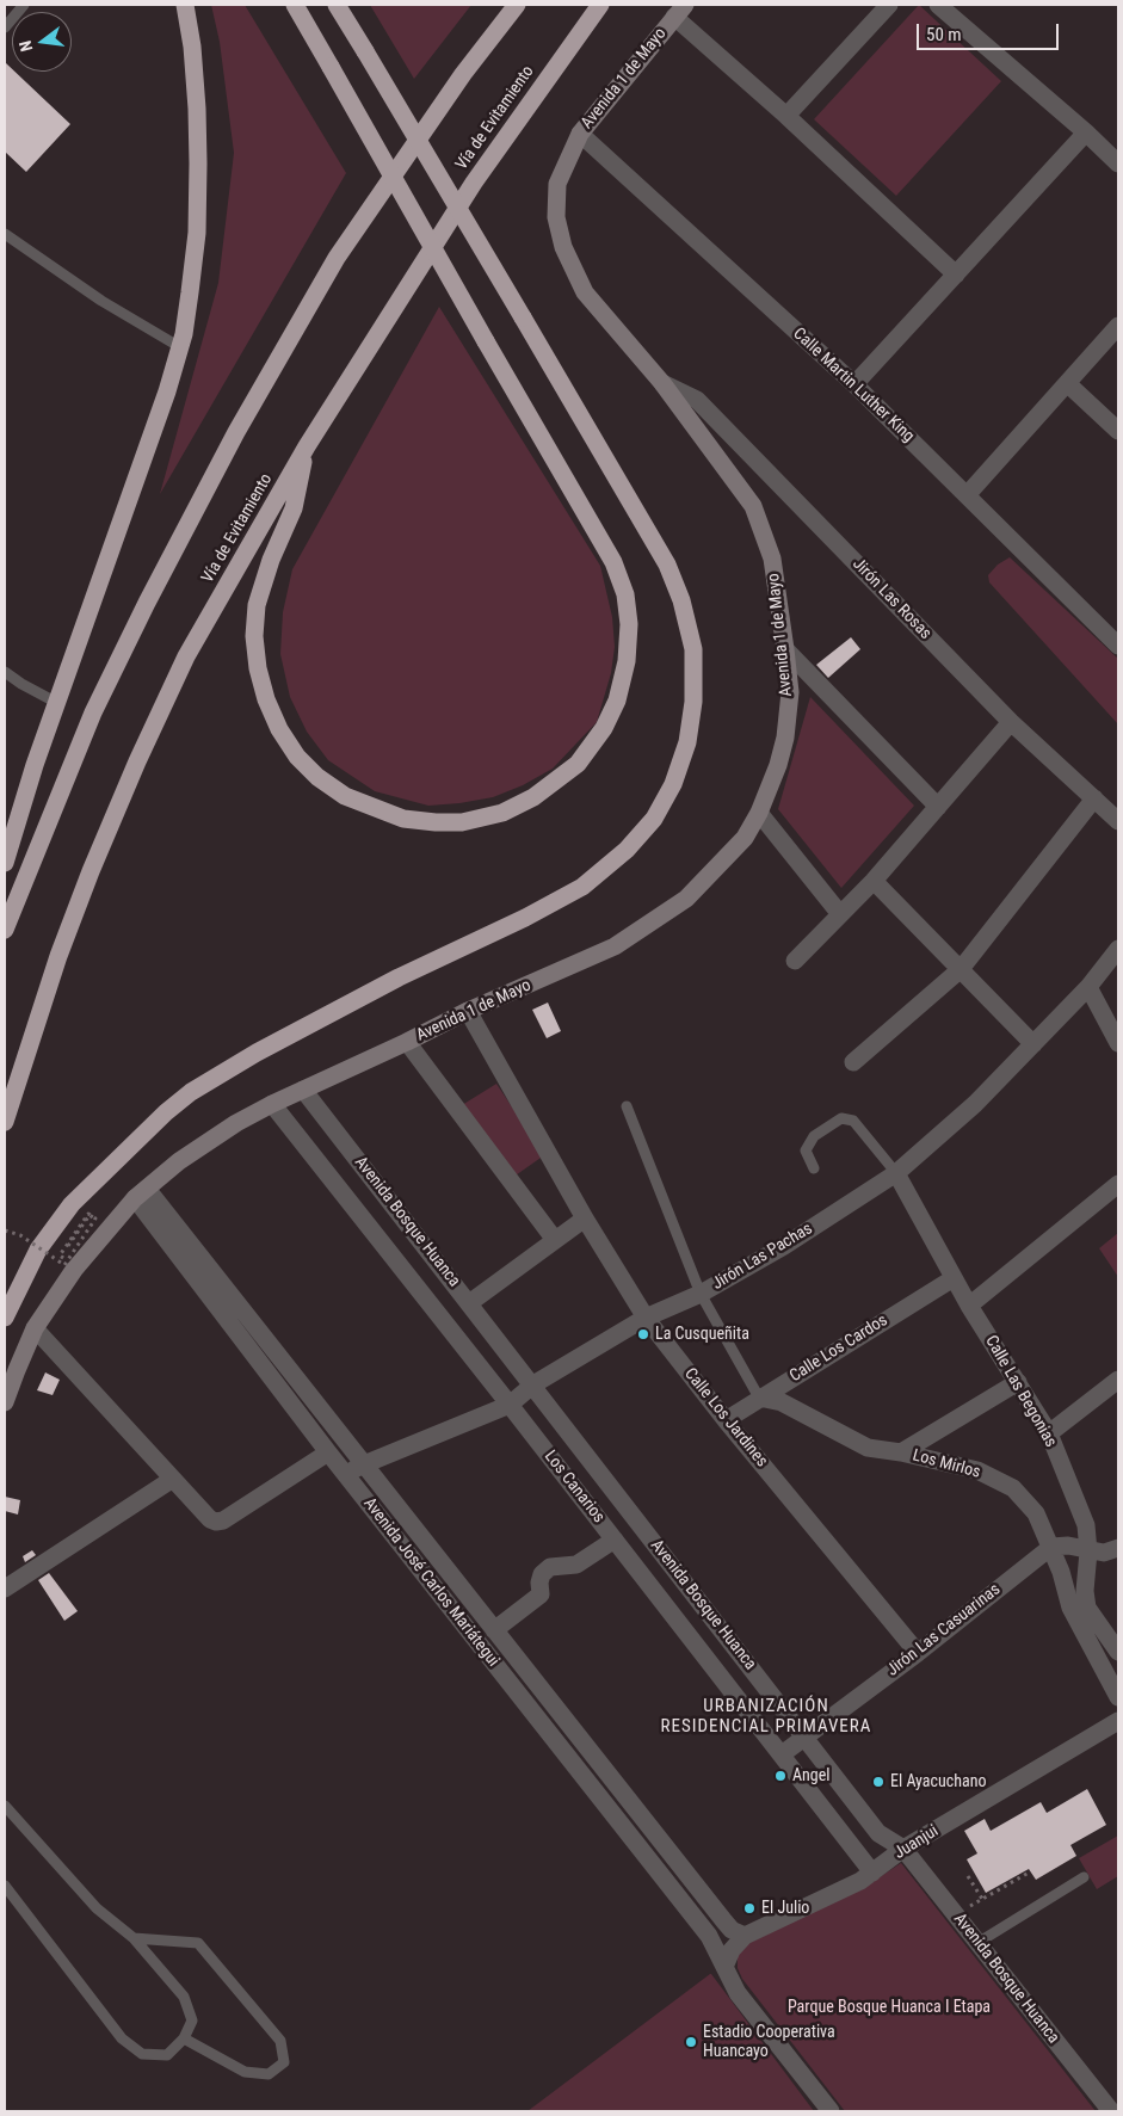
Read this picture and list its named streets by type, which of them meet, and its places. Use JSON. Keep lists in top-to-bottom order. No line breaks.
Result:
{"streets":{"highway":["Vía de Evitamiento"],"main road":["Avenida 1 de Mayo"],"street":["Calle Martin Luther King","Jirón Las Rosas","Avenida Bosque Huanca","Jirón Las Pachas","Calle Los Cardos","Calle Las Begonias","Calle Los Jardines","Los Mirlos","Los Canarios","Avenida José Carlos Mariátegui","Jirón Las Casuarinas","Juanjui"]},"crossings":[["Avenida 1 de Mayo","Calle Martin Luther King"],["Avenida 1 de Mayo","Jirón Las Rosas"],["Avenida 1 de Mayo","Avenida Bosque Huanca"],["Avenida 1 de Mayo","Calle Los Jardines"],["Avenida 1 de Mayo","Los Canarios"],["Avenida 1 de Mayo","Avenida José Carlos Mariátegui"],["Avenida Bosque Huanca","Jirón Las Pachas"],["Avenida Bosque Huanca","Jirón Las Casuarinas"],["Avenida Bosque Huanca","Juanjui"],["Jirón Las Pachas","Calle Las Begonias"],["Jirón Las Pachas","Calle Los Jardines"],["Jirón Las Pachas","Los Canarios"],["Jirón Las Pachas","Avenida José Carlos Mariátegui"],["Calle Los Cardos","Calle Las Begonias"],["Calle Los Cardos","Calle Los Jardines"],["Calle Los Cardos","Los Mirlos"],["Calle Los Jardines","Jirón Las Casuarinas"],["Los Mirlos","Jirón Las Casuarinas"],["Los Canarios","Jirón Las Casuarinas"],["Los Canarios","Juanjui"],["Avenida José Carlos Mariátegui","Juanjui"]],"districts":["URBANIZACIÓN RESIDENCIAL PRIMAVERA"],"parks":["Parque Bosque Huanca I Etapa"],"places":["La Cusqueñita","Angel","El Ayacuchano","El Julio","Estadio Cooperativa Huancayo"],"scale_bar":"50 m","north":"left"}
